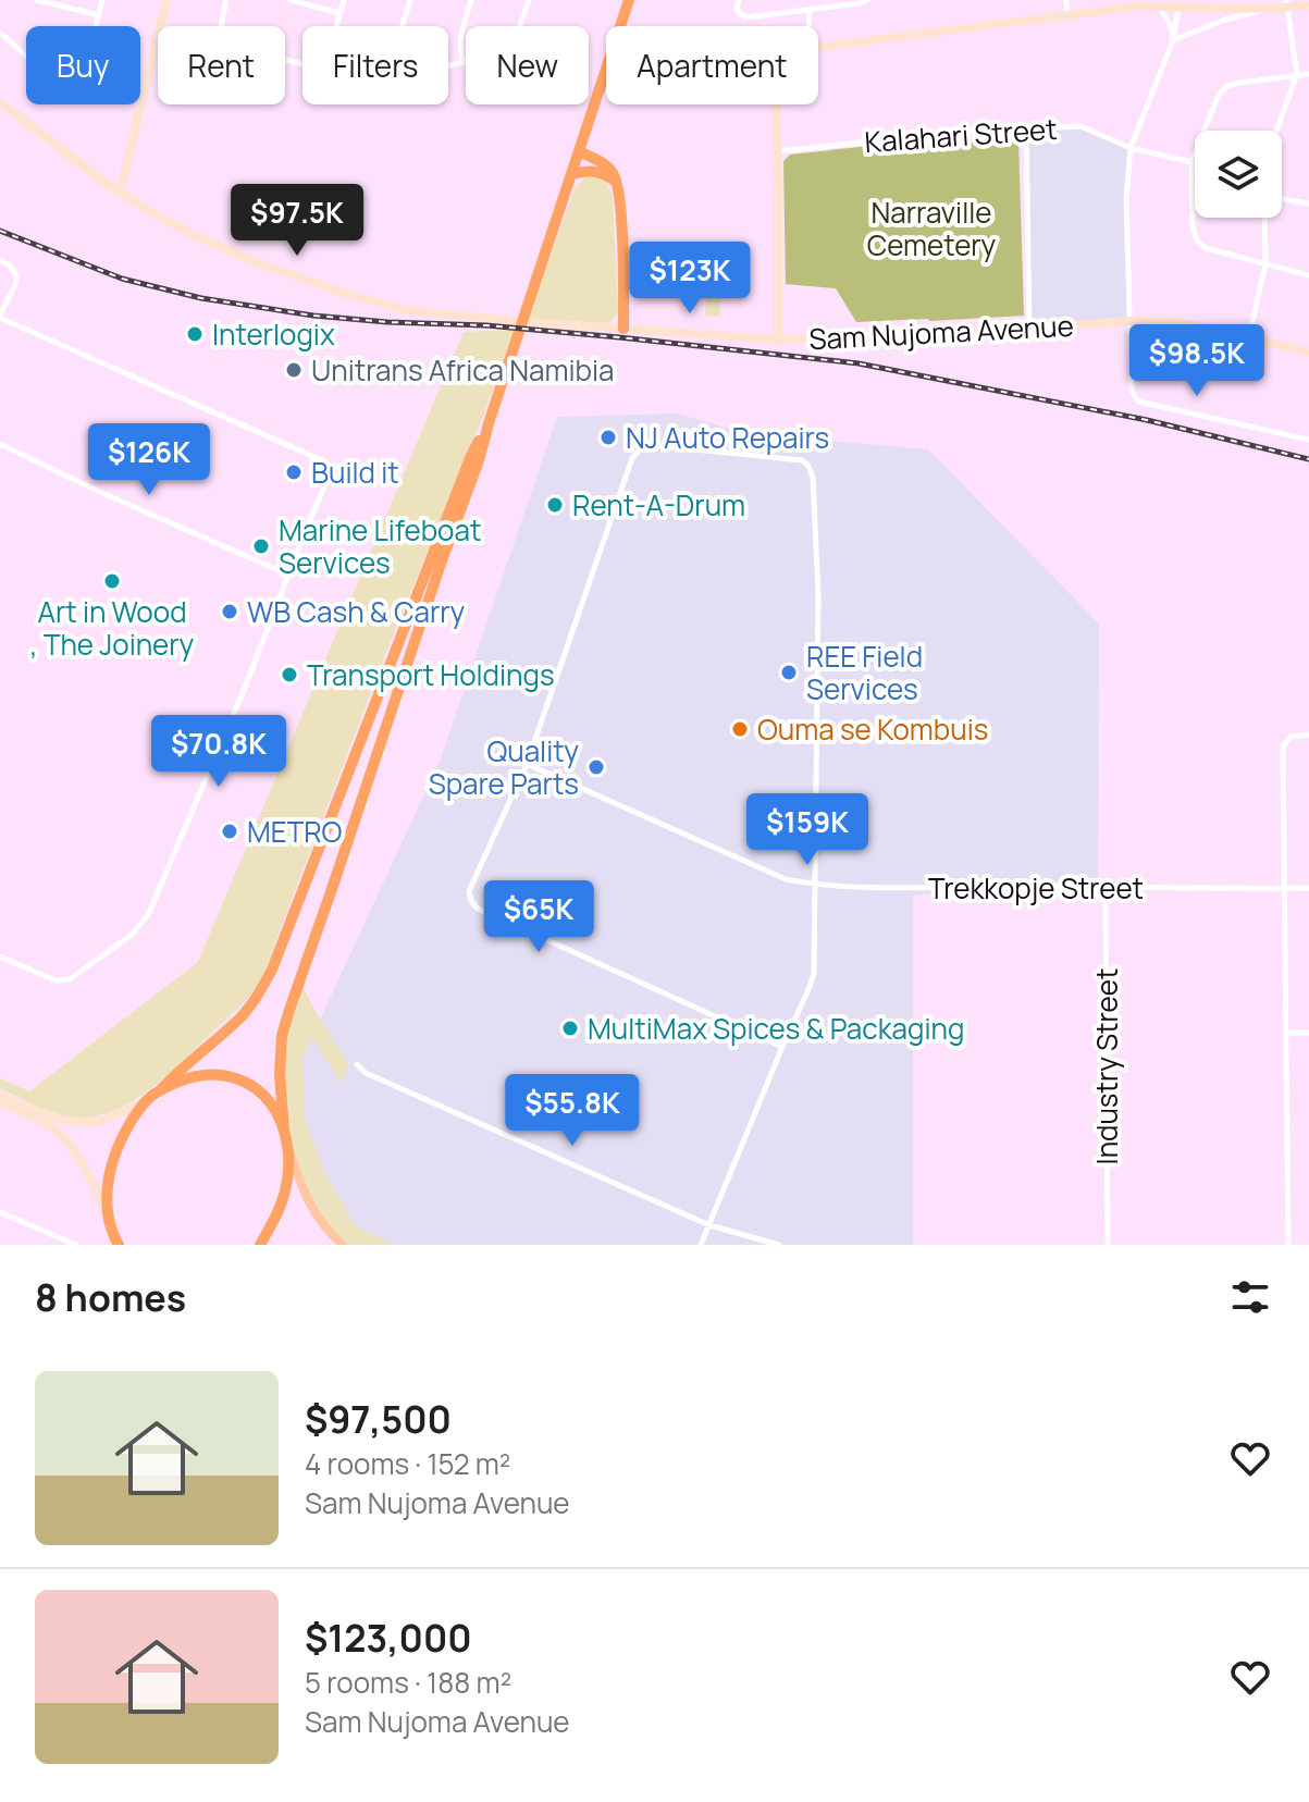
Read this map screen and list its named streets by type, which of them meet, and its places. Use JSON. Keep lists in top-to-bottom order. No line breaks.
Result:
{"streets":{"street":["Kalahari Street","Sam Nujoma Avenue","Trekkopje Street","Industry Street"]},"crossings":[["Trekkopje Street","Industry Street"]],"parks":["Narraville Cemetery"],"places":["Interlogix","Unitrans Africa Namibia","NJ Auto Repairs","Build it","Rent-A-Drum","Marine Lifeboat Services","Art in Wood , The Joinery","WB Cash & Carry","REE Field Services","Transport Holdings","Ouma se Kombuis","Quality Spare Parts","METRO","MultiMax Spices & Packaging"],"page":{"chip":["Buy","Rent","Filters","New","Apartment"],"price":["$97.5K","$123K","$98.5K","$126K","$70.8K","$159K","$65K","$55.8K"],"heading":"8 homes","list":[{"name":"$97,500","note":"4 rooms · 152 m² · Sam Nujoma Avenue"},{"name":"$123,000","note":"5 rooms · 188 m² · Sam Nujoma Avenue"}]}}
